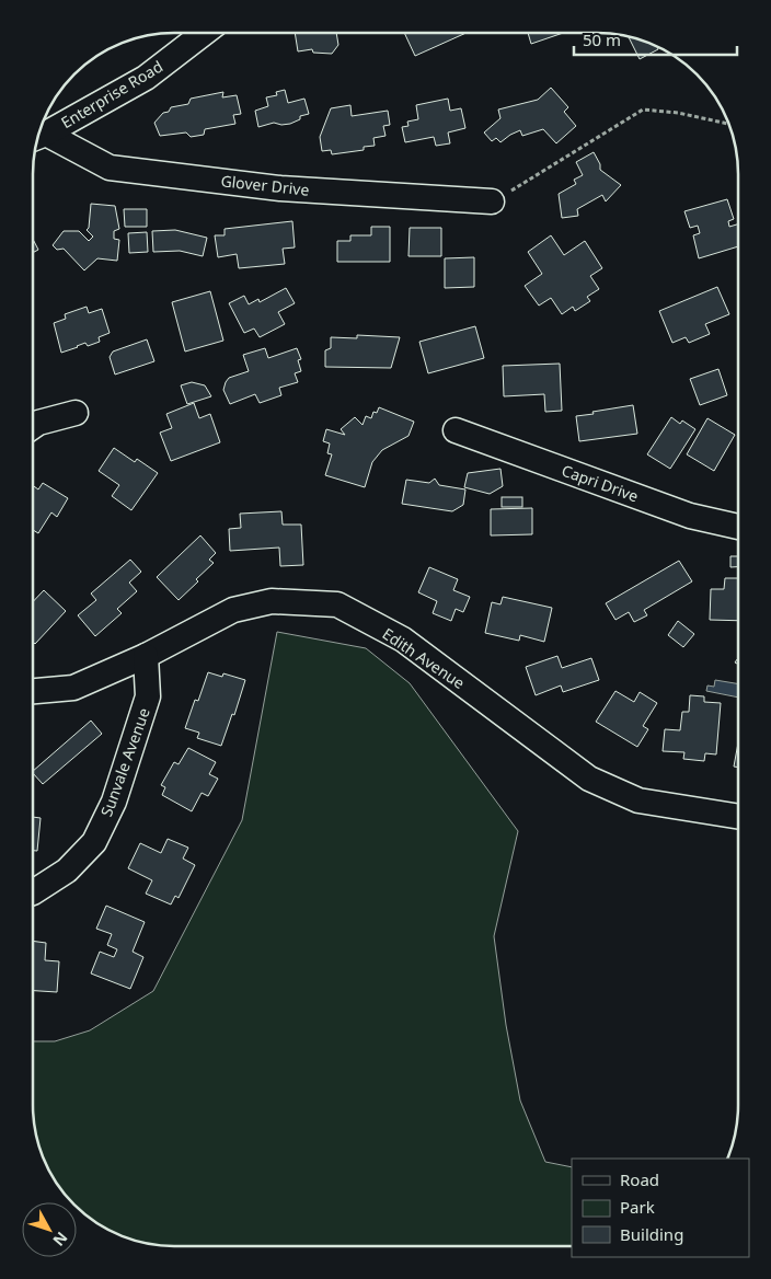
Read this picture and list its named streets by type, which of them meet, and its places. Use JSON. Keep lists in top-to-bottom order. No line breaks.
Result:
{"streets":{"street":["Enterprise Road","Glover Drive","Capri Drive","Edith Avenue","Sunvale Avenue"]},"crossings":[["Enterprise Road","Glover Drive"],["Edith Avenue","Sunvale Avenue"]],"legend":["Road","Park","Building"],"scale_bar":"50 m","north":"bottom right"}
